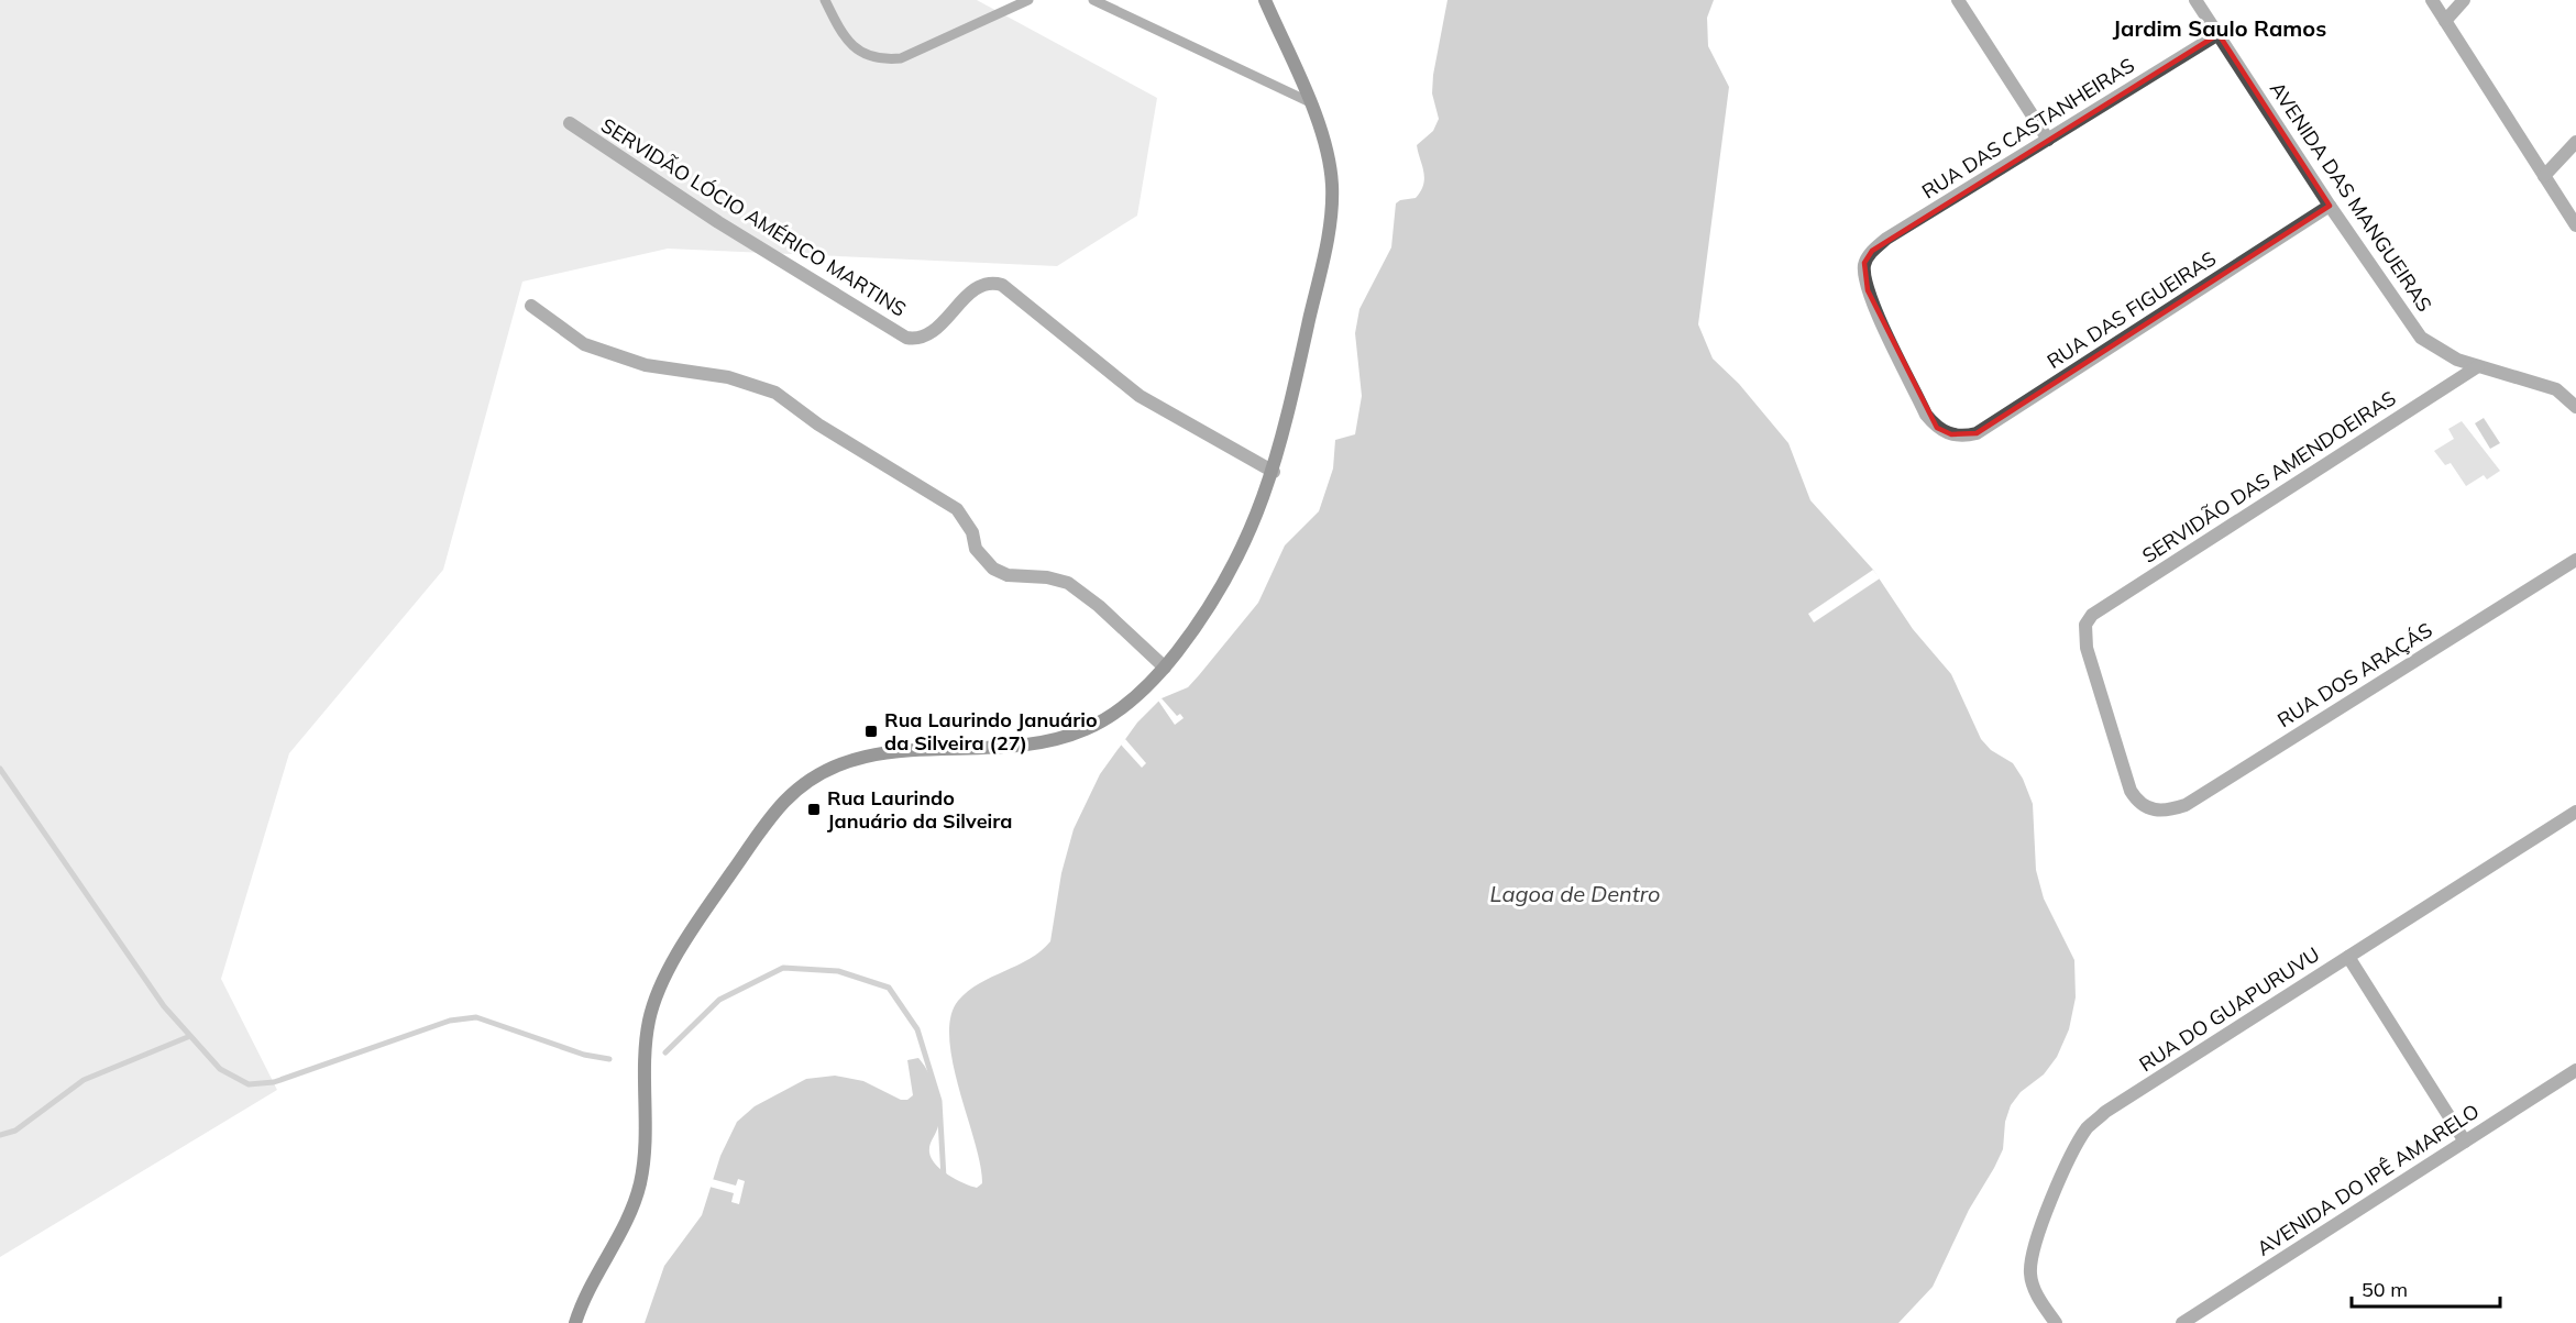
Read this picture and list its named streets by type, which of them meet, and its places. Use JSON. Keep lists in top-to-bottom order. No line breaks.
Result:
{"streets":{"street":["RUA DAS CASTANHEIRAS","AVENIDA DAS MANGUEIRAS","SERVIDÃO LÓCIO AMÉRICO MARTINS","RUA DAS FIGUEIRAS","SERVIDÃO DAS AMENDOEIRAS","RUA DOS ARAÇÁS","RUA DO GUAPURUVU","AVENIDA DO IPÊ AMARELO"]},"crossings":[["RUA DAS CASTANHEIRAS","AVENIDA DAS MANGUEIRAS"],["RUA DAS CASTANHEIRAS","RUA DAS FIGUEIRAS"],["AVENIDA DAS MANGUEIRAS","RUA DAS FIGUEIRAS"],["AVENIDA DAS MANGUEIRAS","SERVIDÃO DAS AMENDOEIRAS"],["SERVIDÃO DAS AMENDOEIRAS","RUA DOS ARAÇÁS"]],"districts":["Jardim Saulo Ramos"],"water":["Lagoa de Dentro"],"places":{"transit":["Rua Laurindo Januário da Silveira (27)","Rua Laurindo Januário da Silveira"]},"scale_bar":"50 m"}
